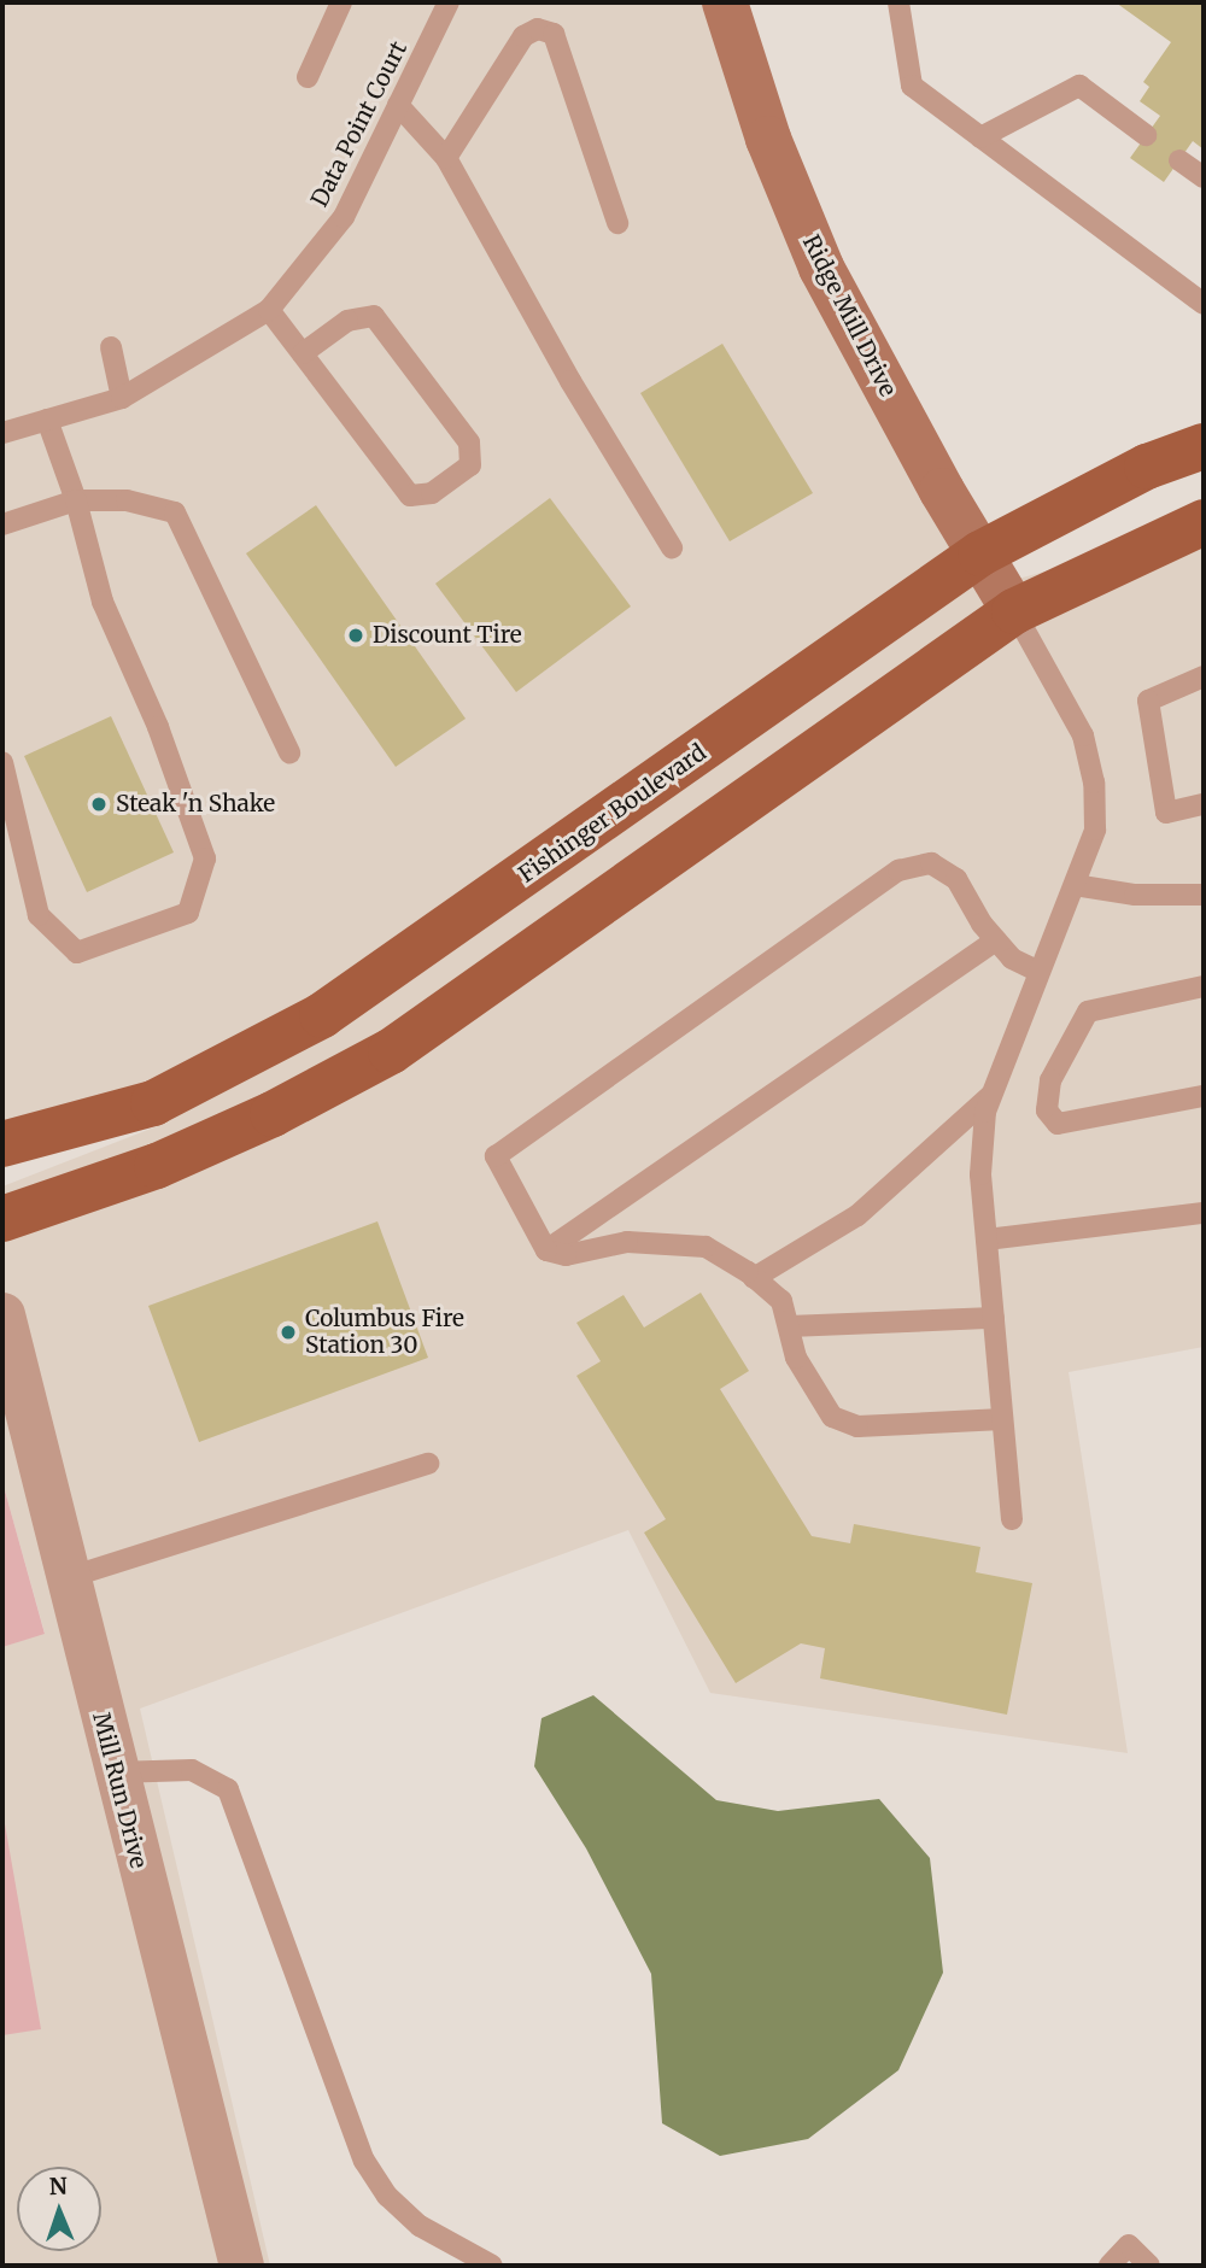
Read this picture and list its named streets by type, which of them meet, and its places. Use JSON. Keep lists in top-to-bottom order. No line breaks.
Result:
{"streets":{"main road":["Ridge Mill Drive","Fishinger Boulevard"],"street":["Mill Run Drive"],"lane":["Data Point Court"]},"crossings":[["Ridge Mill Drive","Fishinger Boulevard"]],"places":["Discount Tire","Steak 'n Shake","Columbus Fire Station 30"],"north":"top"}
